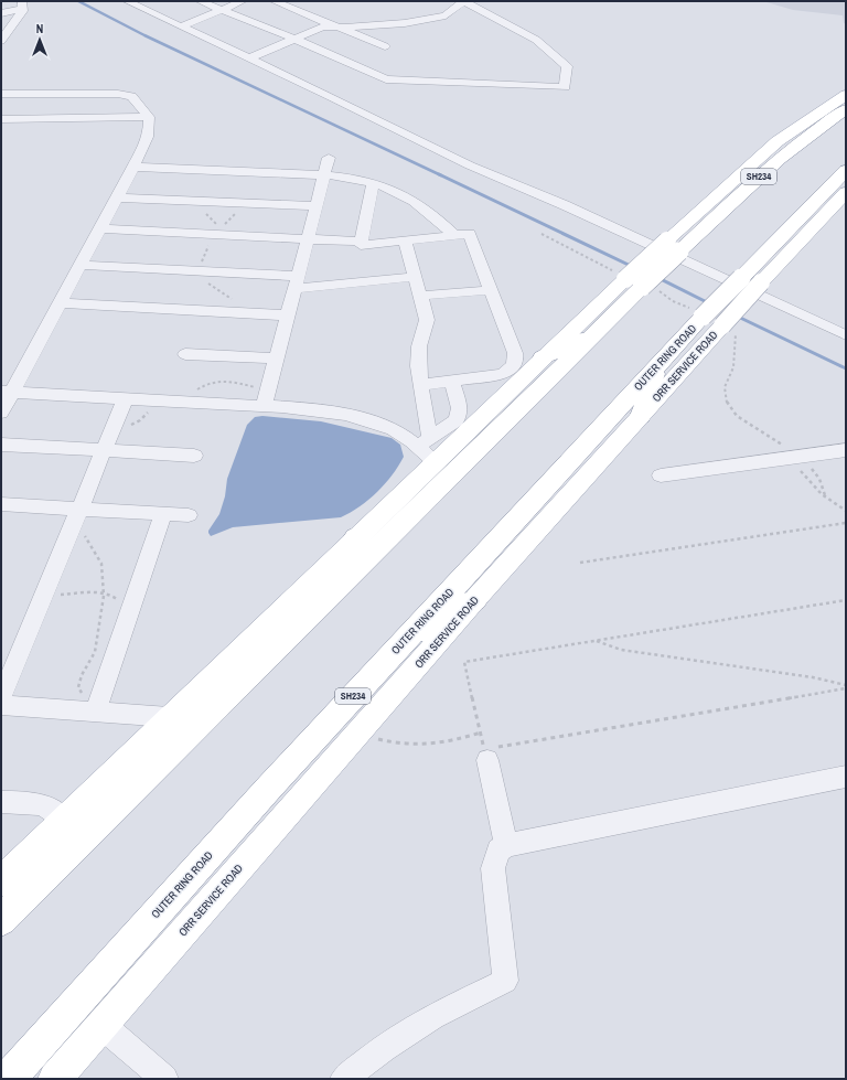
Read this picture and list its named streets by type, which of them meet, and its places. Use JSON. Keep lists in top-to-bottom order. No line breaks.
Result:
{"streets":{"highway":["SH234","OUTER RING ROAD"],"main road":["ORR SERVICE ROAD"]},"crossings":[["OUTER RING ROAD","ORR SERVICE ROAD"]],"north":"top"}
